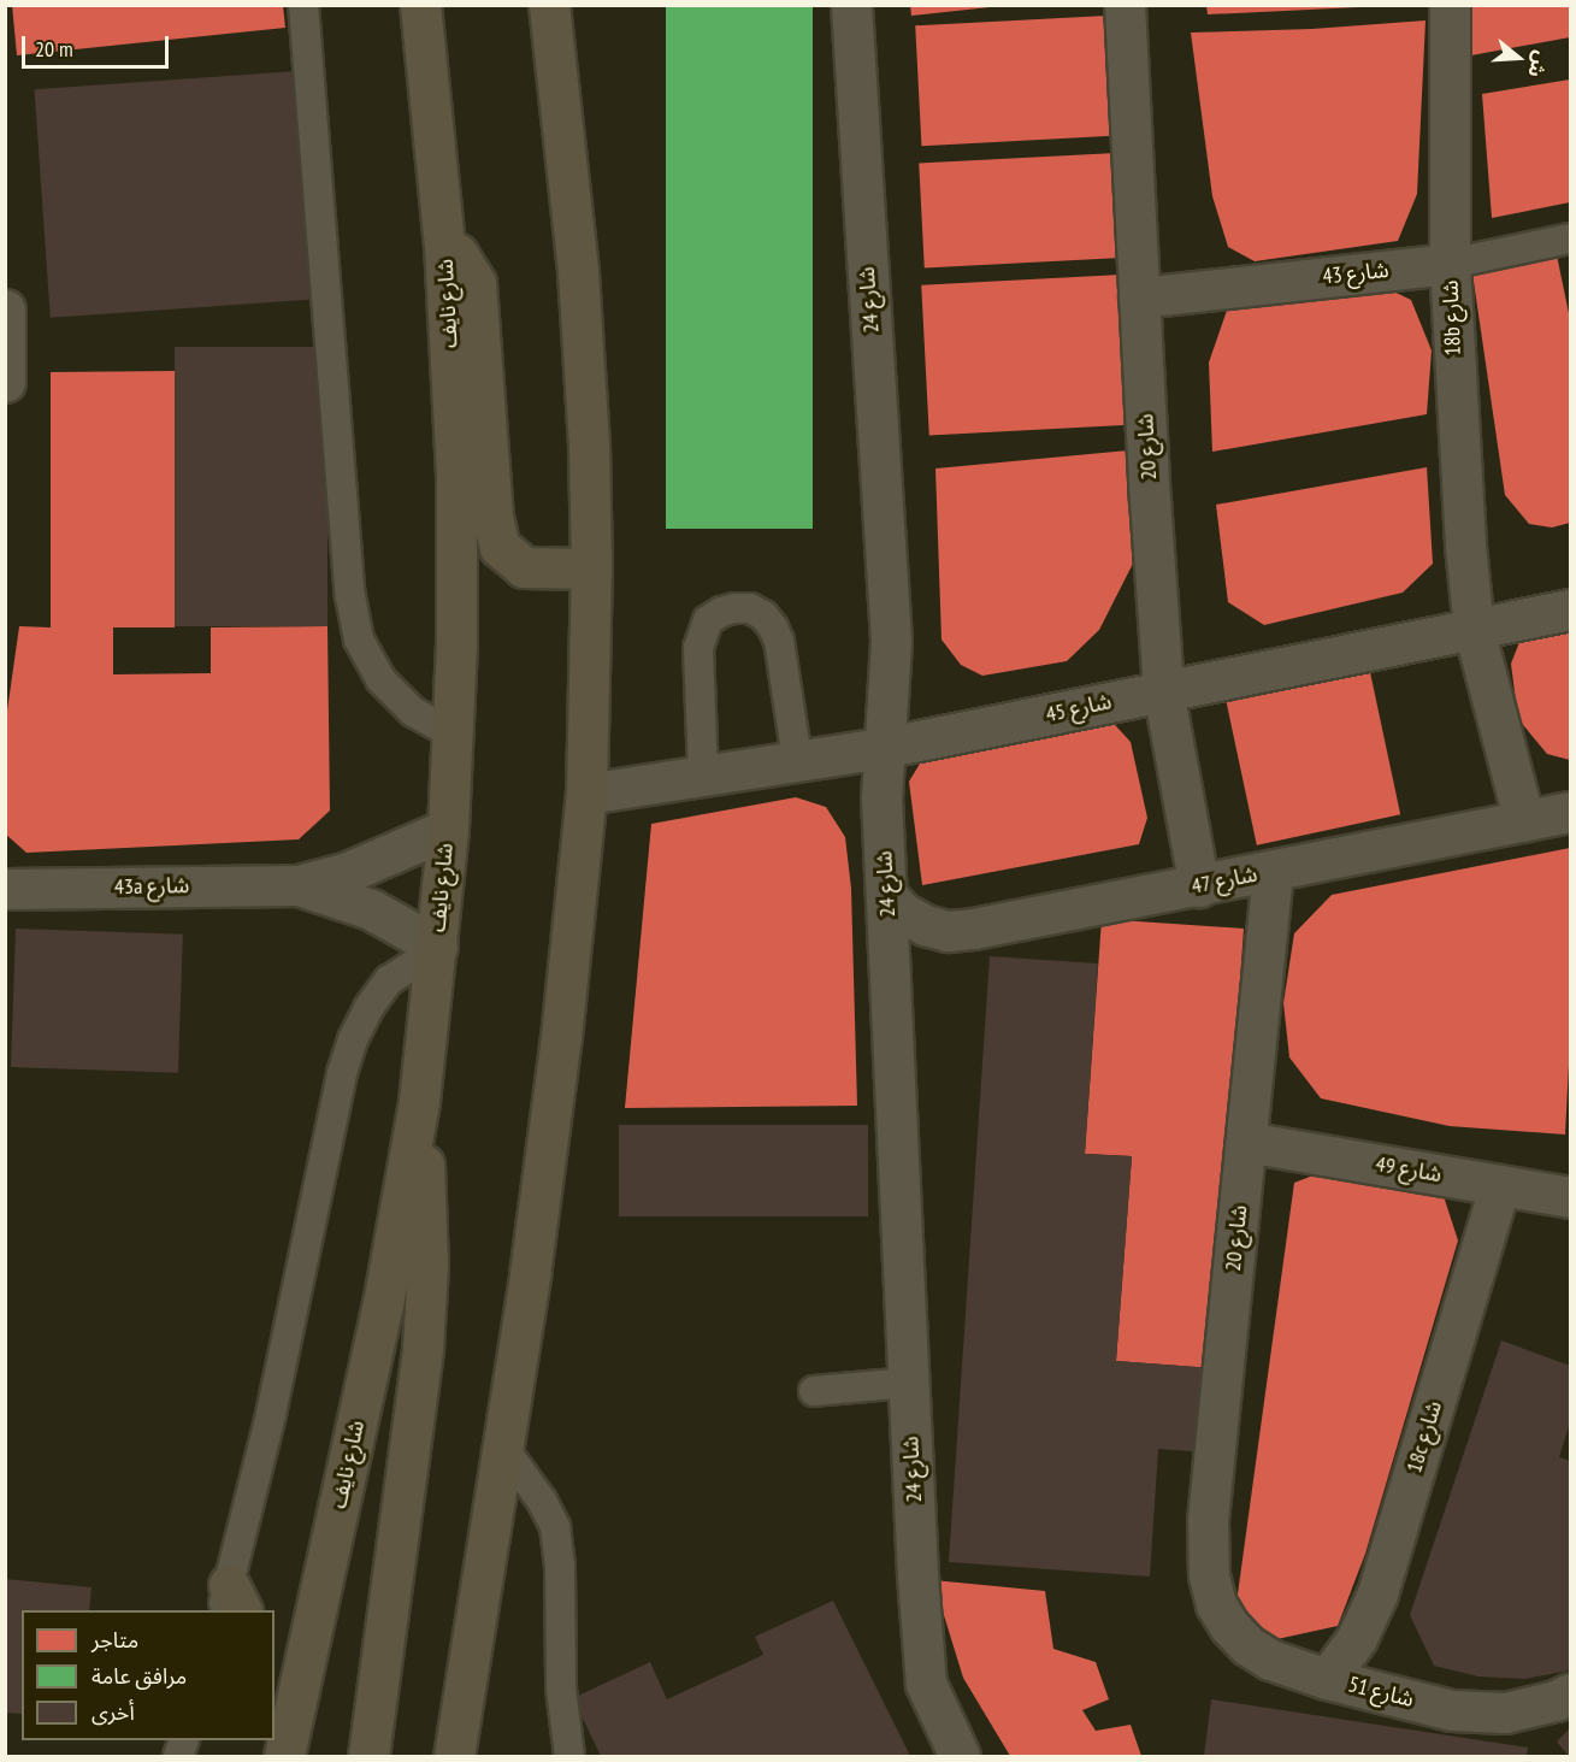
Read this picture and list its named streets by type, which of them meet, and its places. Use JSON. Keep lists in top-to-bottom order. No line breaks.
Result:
{"streets":{"main road":["شارع نايف"],"street":["شارع 43","شارع 24","18b شارع","شارع 20","شارع 45","شارع 47","43a شارع","شارع 49","18c شارع","شارع 51"]},"crossings":[["شارع 43","18b شارع"],["شارع 43","شارع 20"],["شارع 24","شارع 45"],["شارع 24","شارع 47"],["شارع نايف","43a شارع"],["18b شارع","شارع 45"],["18b شارع","شارع 47"],["شارع 20","شارع 45"],["شارع 20","شارع 47"],["شارع 20","شارع 49"],["شارع 20","شارع 51"],["شارع 49","18c شارع"],["18c شارع","شارع 51"]],"legend":["متاجر","مرافق عامة","أخرى"],"scale_bar":"20 m","north":"right"}
